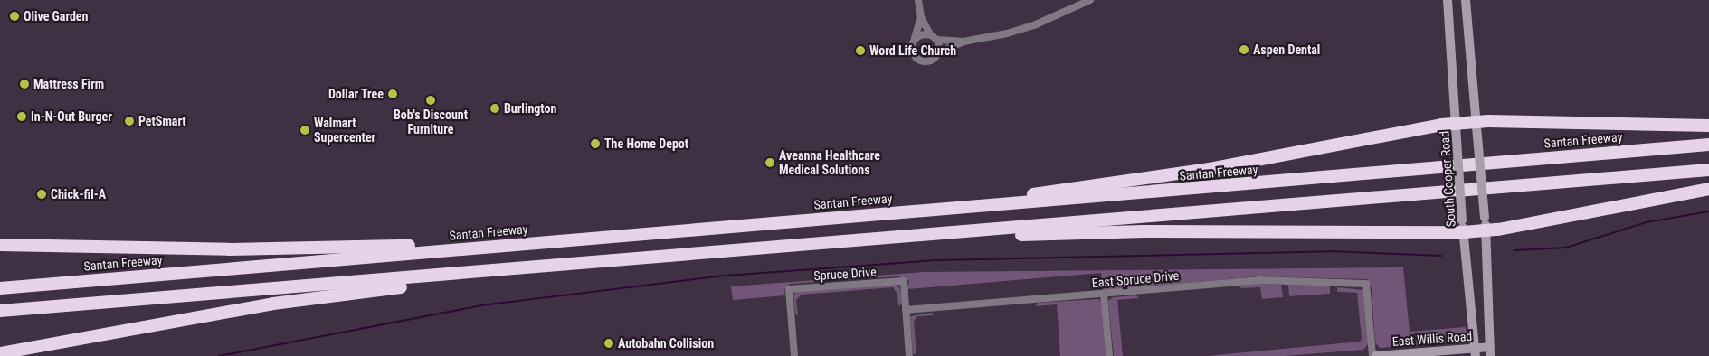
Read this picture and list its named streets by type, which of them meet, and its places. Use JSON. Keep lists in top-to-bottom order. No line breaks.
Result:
{"streets":{"highway":["Santan Freeway"],"main road":["South Cooper Road","East Willis Road"],"street":["Spruce Drive","East Spruce Drive"]},"crossings":[["South Cooper Road","East Willis Road"],["Spruce Drive","East Spruce Drive"]],"places":["Olive Garden","Aspen Dental","Word Life Church","Mattress Firm","Dollar Tree","Bob's Discount Furniture","Burlington","In-N-Out Burger","PetSmart","Walmart Supercenter","The Home Depot","Aveanna Healthcare Medical Solutions","Chick-fil-A","Autobahn Collision"]}
